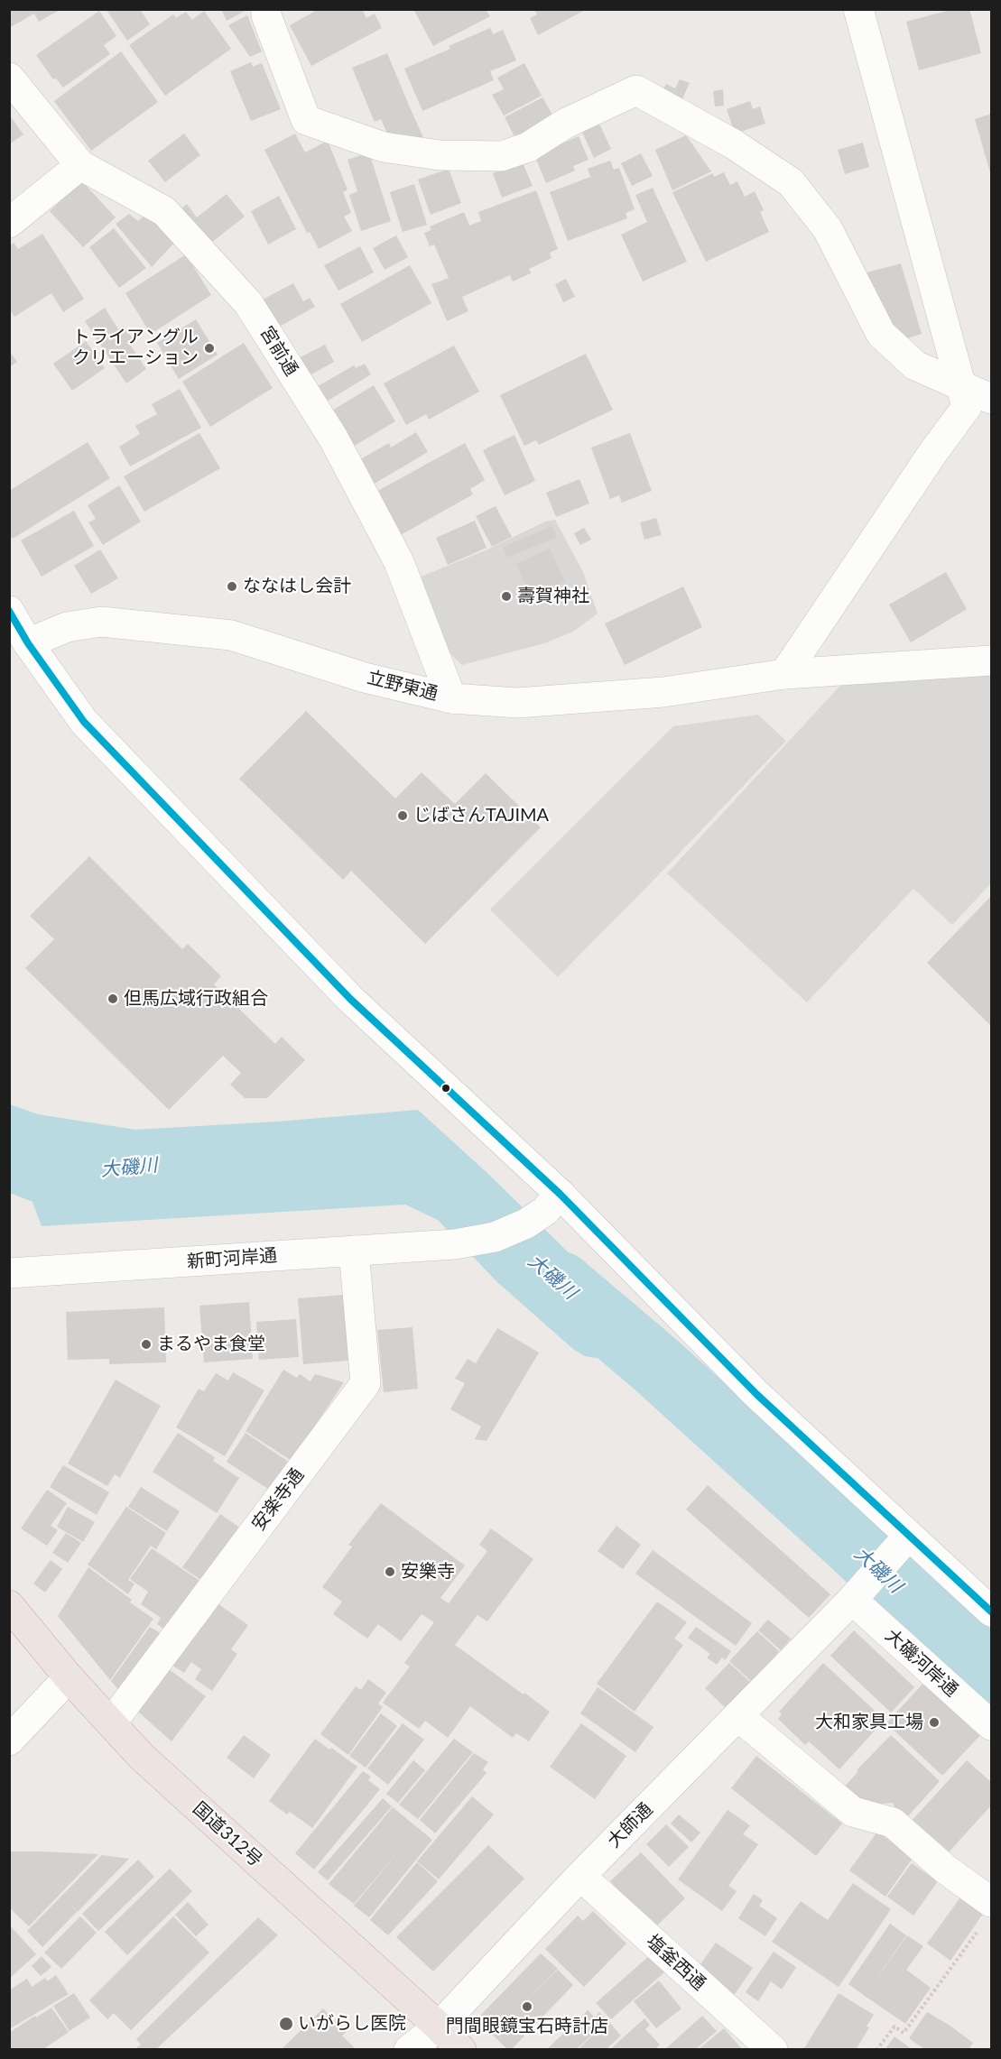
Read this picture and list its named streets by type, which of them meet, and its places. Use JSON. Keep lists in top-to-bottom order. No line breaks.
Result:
{"streets":{"highway":["国道312号"],"street":["宮前通","立野東通","新町河岸通","安楽寺通","大磯河岸通","大師通","塩釜西通"]},"crossings":[["宮前通","立野東通"],["新町河岸通","安楽寺通"],["安楽寺通","国道312号"],["大磯河岸通","大師通"],["大師通","国道312号"],["大師通","塩釜西通"]],"water":["大磯川"],"places":["トライアングル クリエーション","ななはし会計","壽賀神社","じばさんTAJIMA","但馬広域行政組合","まるやま食堂","安樂寺","大和家具工場","門間眼鏡宝石時計店","いがらし医院"]}
